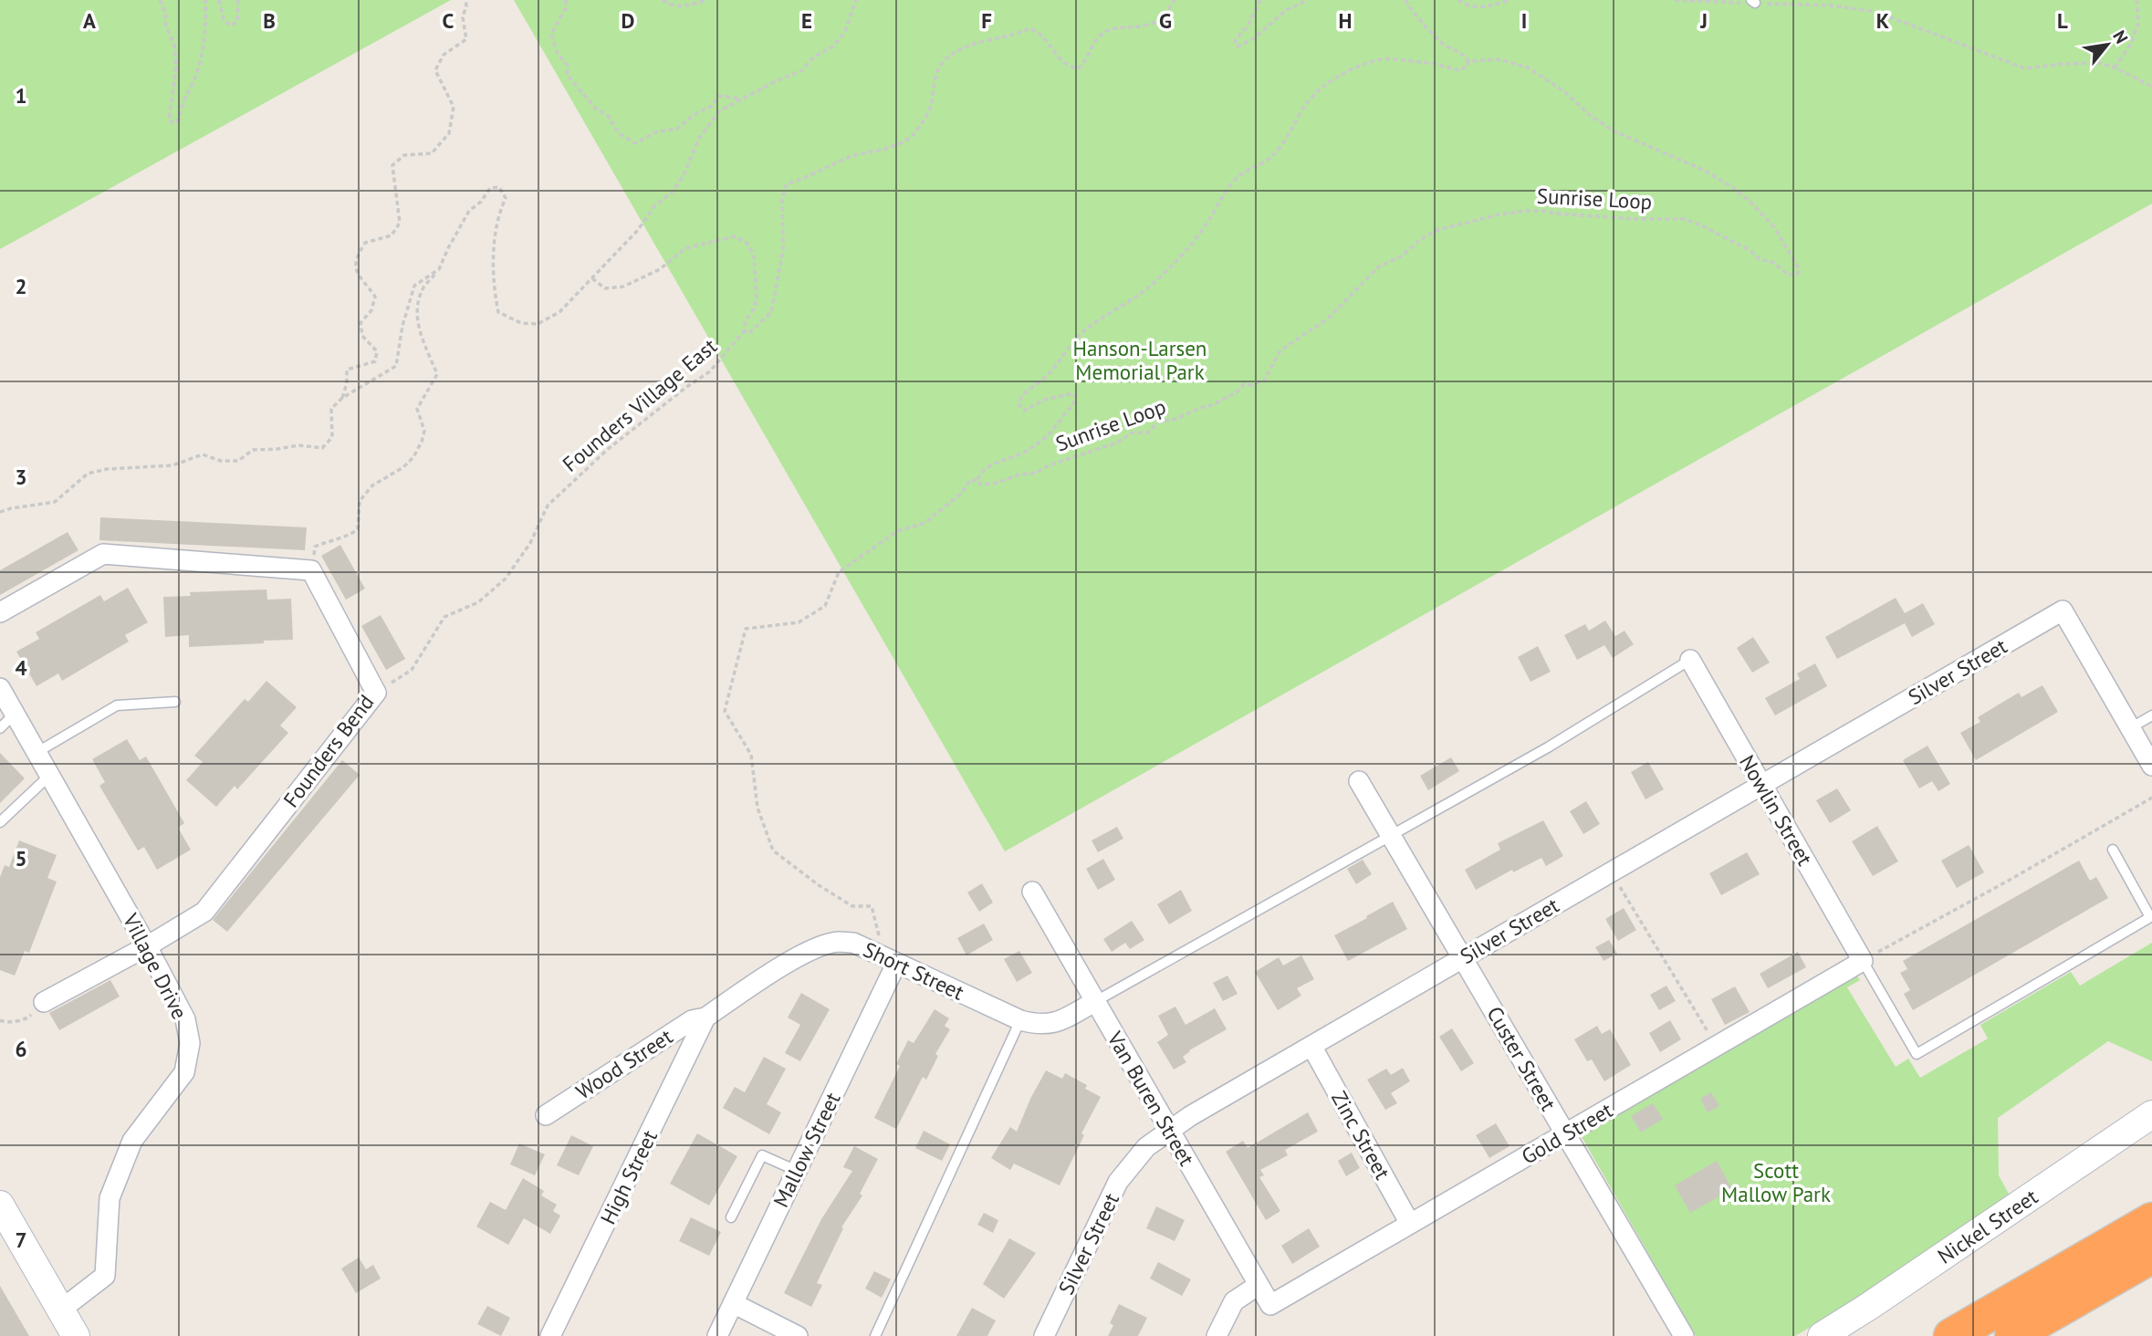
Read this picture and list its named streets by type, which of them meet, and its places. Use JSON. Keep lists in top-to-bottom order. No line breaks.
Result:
{"streets":{"main road":["Nickel Street"],"street":["Silver Street","Founders Bend","Nowlin Street","Village Drive","Short Street","Custer Street","Wood Street","Van Buren Street","Gold Street","Zinc Street","Mallow Street","High Street"],"path":["Sunrise Loop","Founders Village East"]},"crossings":[["Founders Village East","Founders Bend"],["Silver Street","Nowlin Street"],["Silver Street","Custer Street"],["Silver Street","Van Buren Street"],["Silver Street","Zinc Street"],["Founders Bend","Village Drive"],["Nowlin Street","Gold Street"],["Short Street","Wood Street"],["Short Street","Van Buren Street"],["Short Street","Mallow Street"],["Short Street","High Street"],["Custer Street","Gold Street"],["Wood Street","High Street"],["Van Buren Street","Gold Street"],["Gold Street","Zinc Street"]],"parks":["Hanson-Larsen Memorial Park","Scott Mallow Park"],"north":"top right","grid":{"columns":["A","B","C","D","E","F","G","H","I","J","K","L"],"rows":["1","2","3","4","5","6","7"]}}
